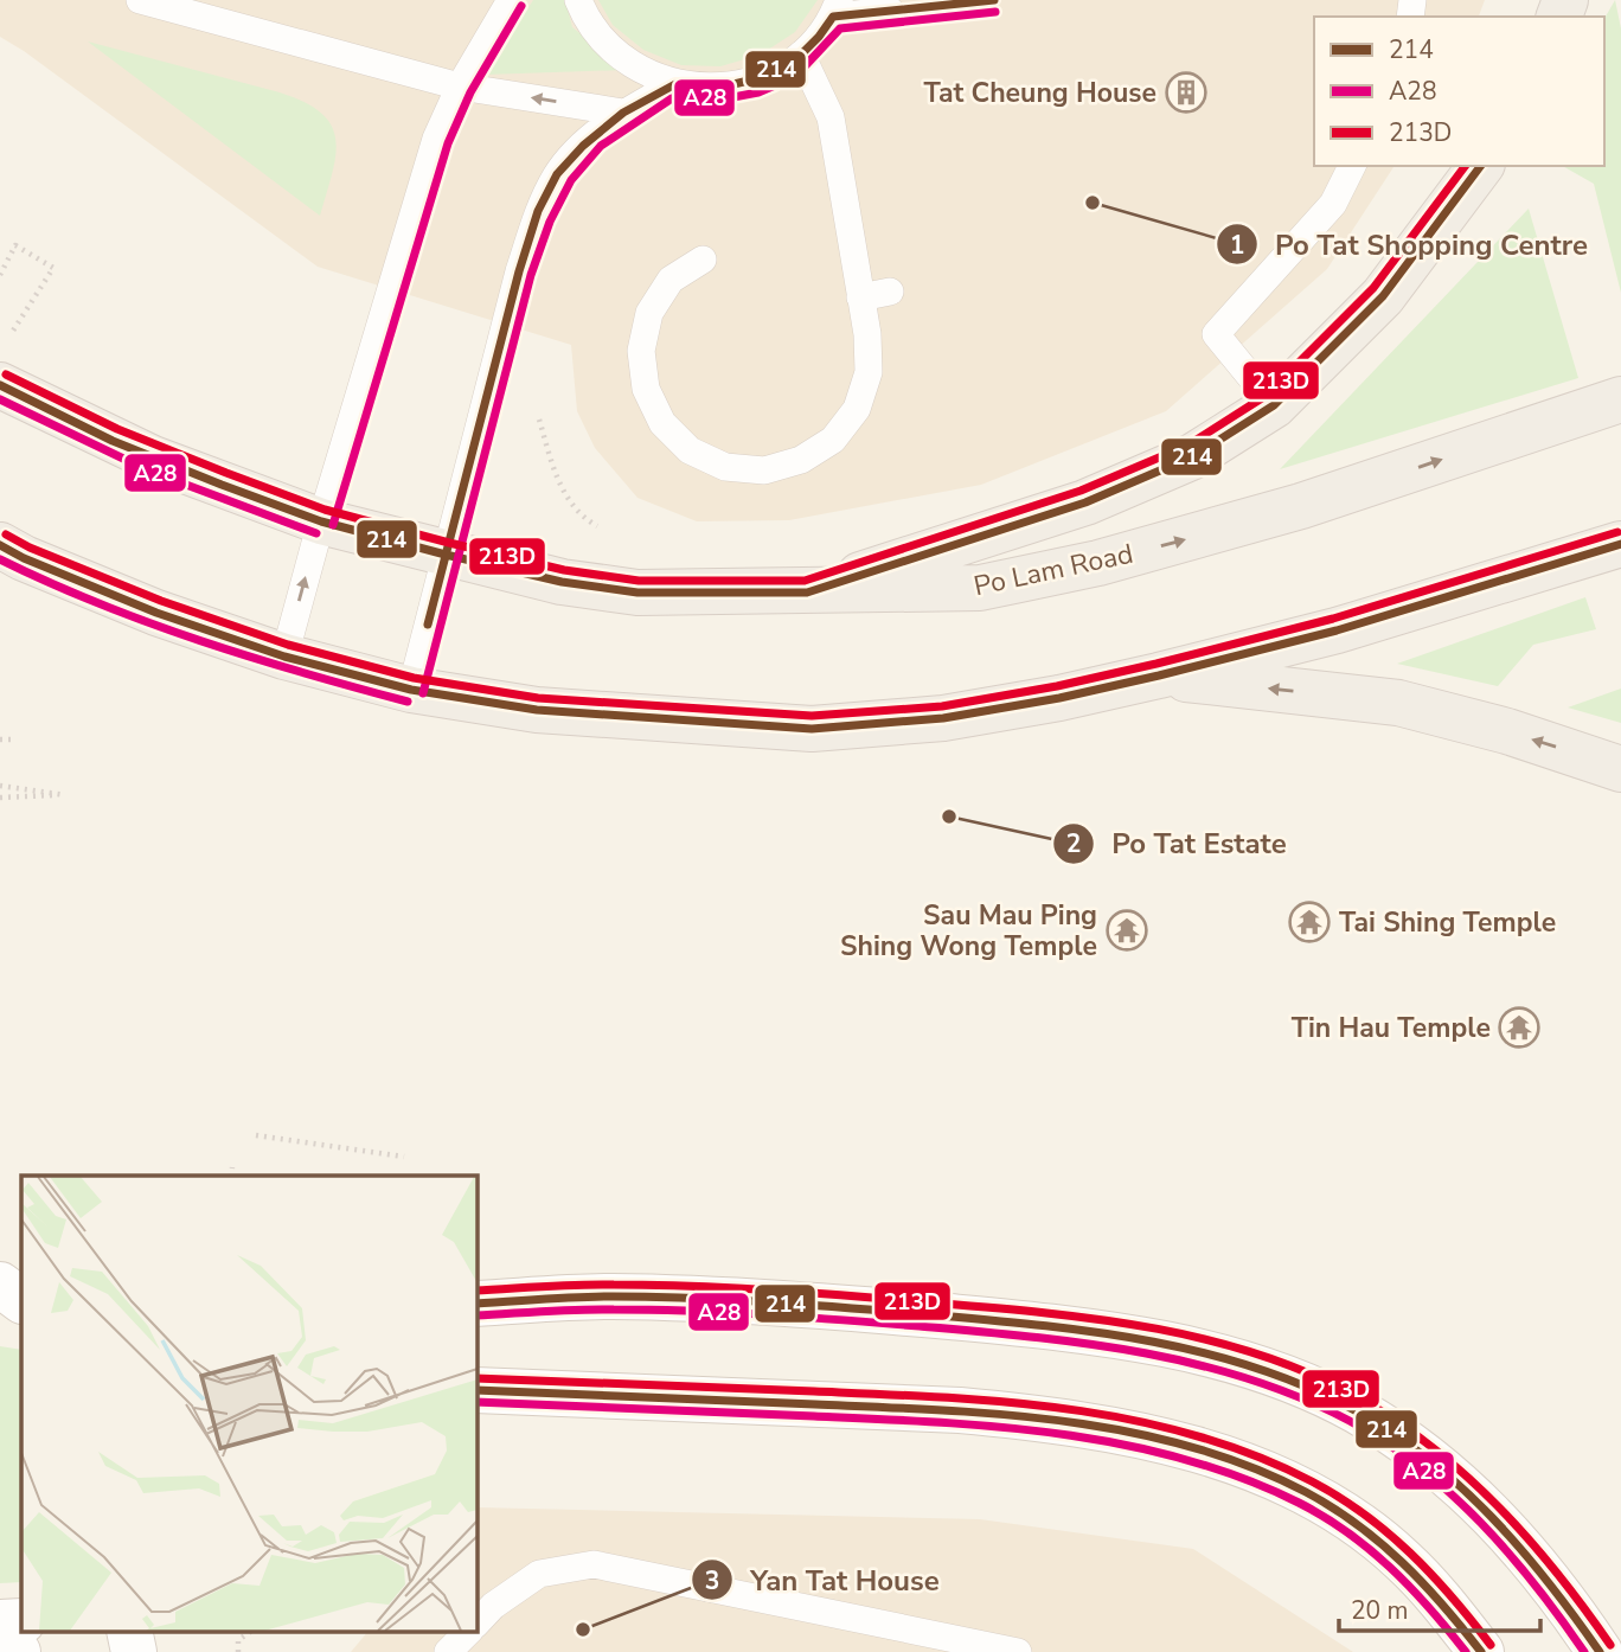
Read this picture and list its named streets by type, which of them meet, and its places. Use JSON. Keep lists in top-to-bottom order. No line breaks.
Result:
{"streets":{"main road":["Po Lam Road"]},"places":{"building":["Tat Cheung House"],"other":["Po Tat Shopping Centre","Po Tat Estate","Yan Tat House"],"temple":["Tai Shing Temple","Sau Mau Ping Shing Wong Temple","Tin Hau Temple"]},"lines":["transit line 214","transit line A28","transit line 213D"],"legend":["214","A28","213D"],"scale_bar":"20 m"}
